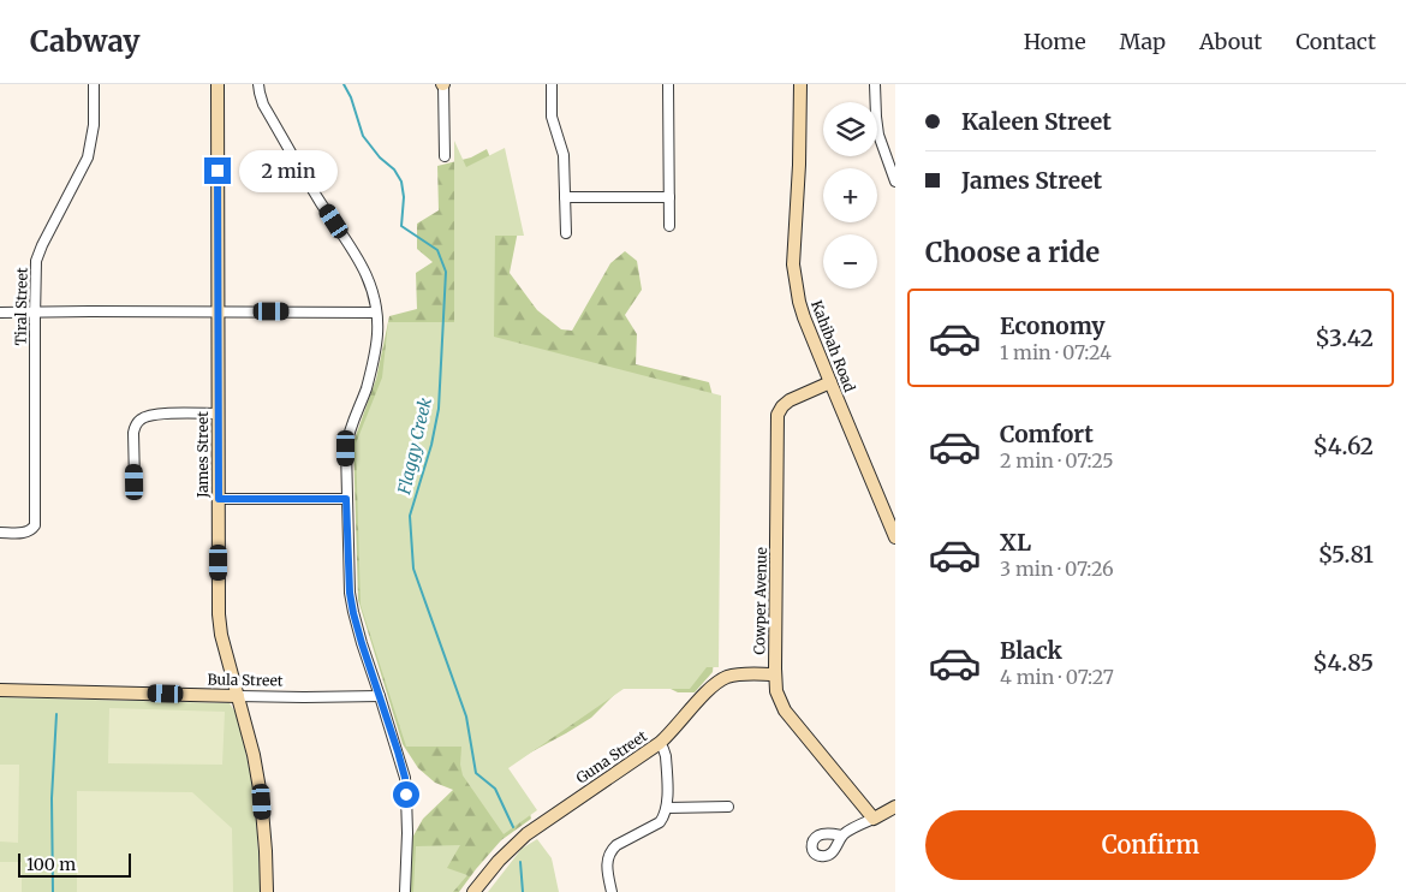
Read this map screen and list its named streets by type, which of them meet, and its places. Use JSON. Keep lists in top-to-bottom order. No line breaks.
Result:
{"streets":{"street":["Tiral Street","Kahibah Road","James Street","Cowper Avenue","Bula Street","Guna Street"]},"crossings":[["Kahibah Road","Cowper Avenue"],["James Street","Bula Street"],["Cowper Avenue","Guna Street"]],"water":["Flaggy Creek"],"scale_bar":"100 m","page":{"header":"Cabway","nav":["Home","Map","About","Contact"],"banner":["Kaleen Street","James Street"],"map_buttons":["+","−"],"bubble":"2 min","heading":"Choose a ride","list":[{"name":"Economy","note":"1 min · 07:24","value":"$3.42"},{"name":"Comfort","note":"2 min · 07:25","value":"$4.62"},{"name":"XL","note":"3 min · 07:26","value":"$5.81"},{"name":"Black","note":"4 min · 07:27","value":"$4.85"}],"buttons":"Confirm","scale":"100 m"}}
